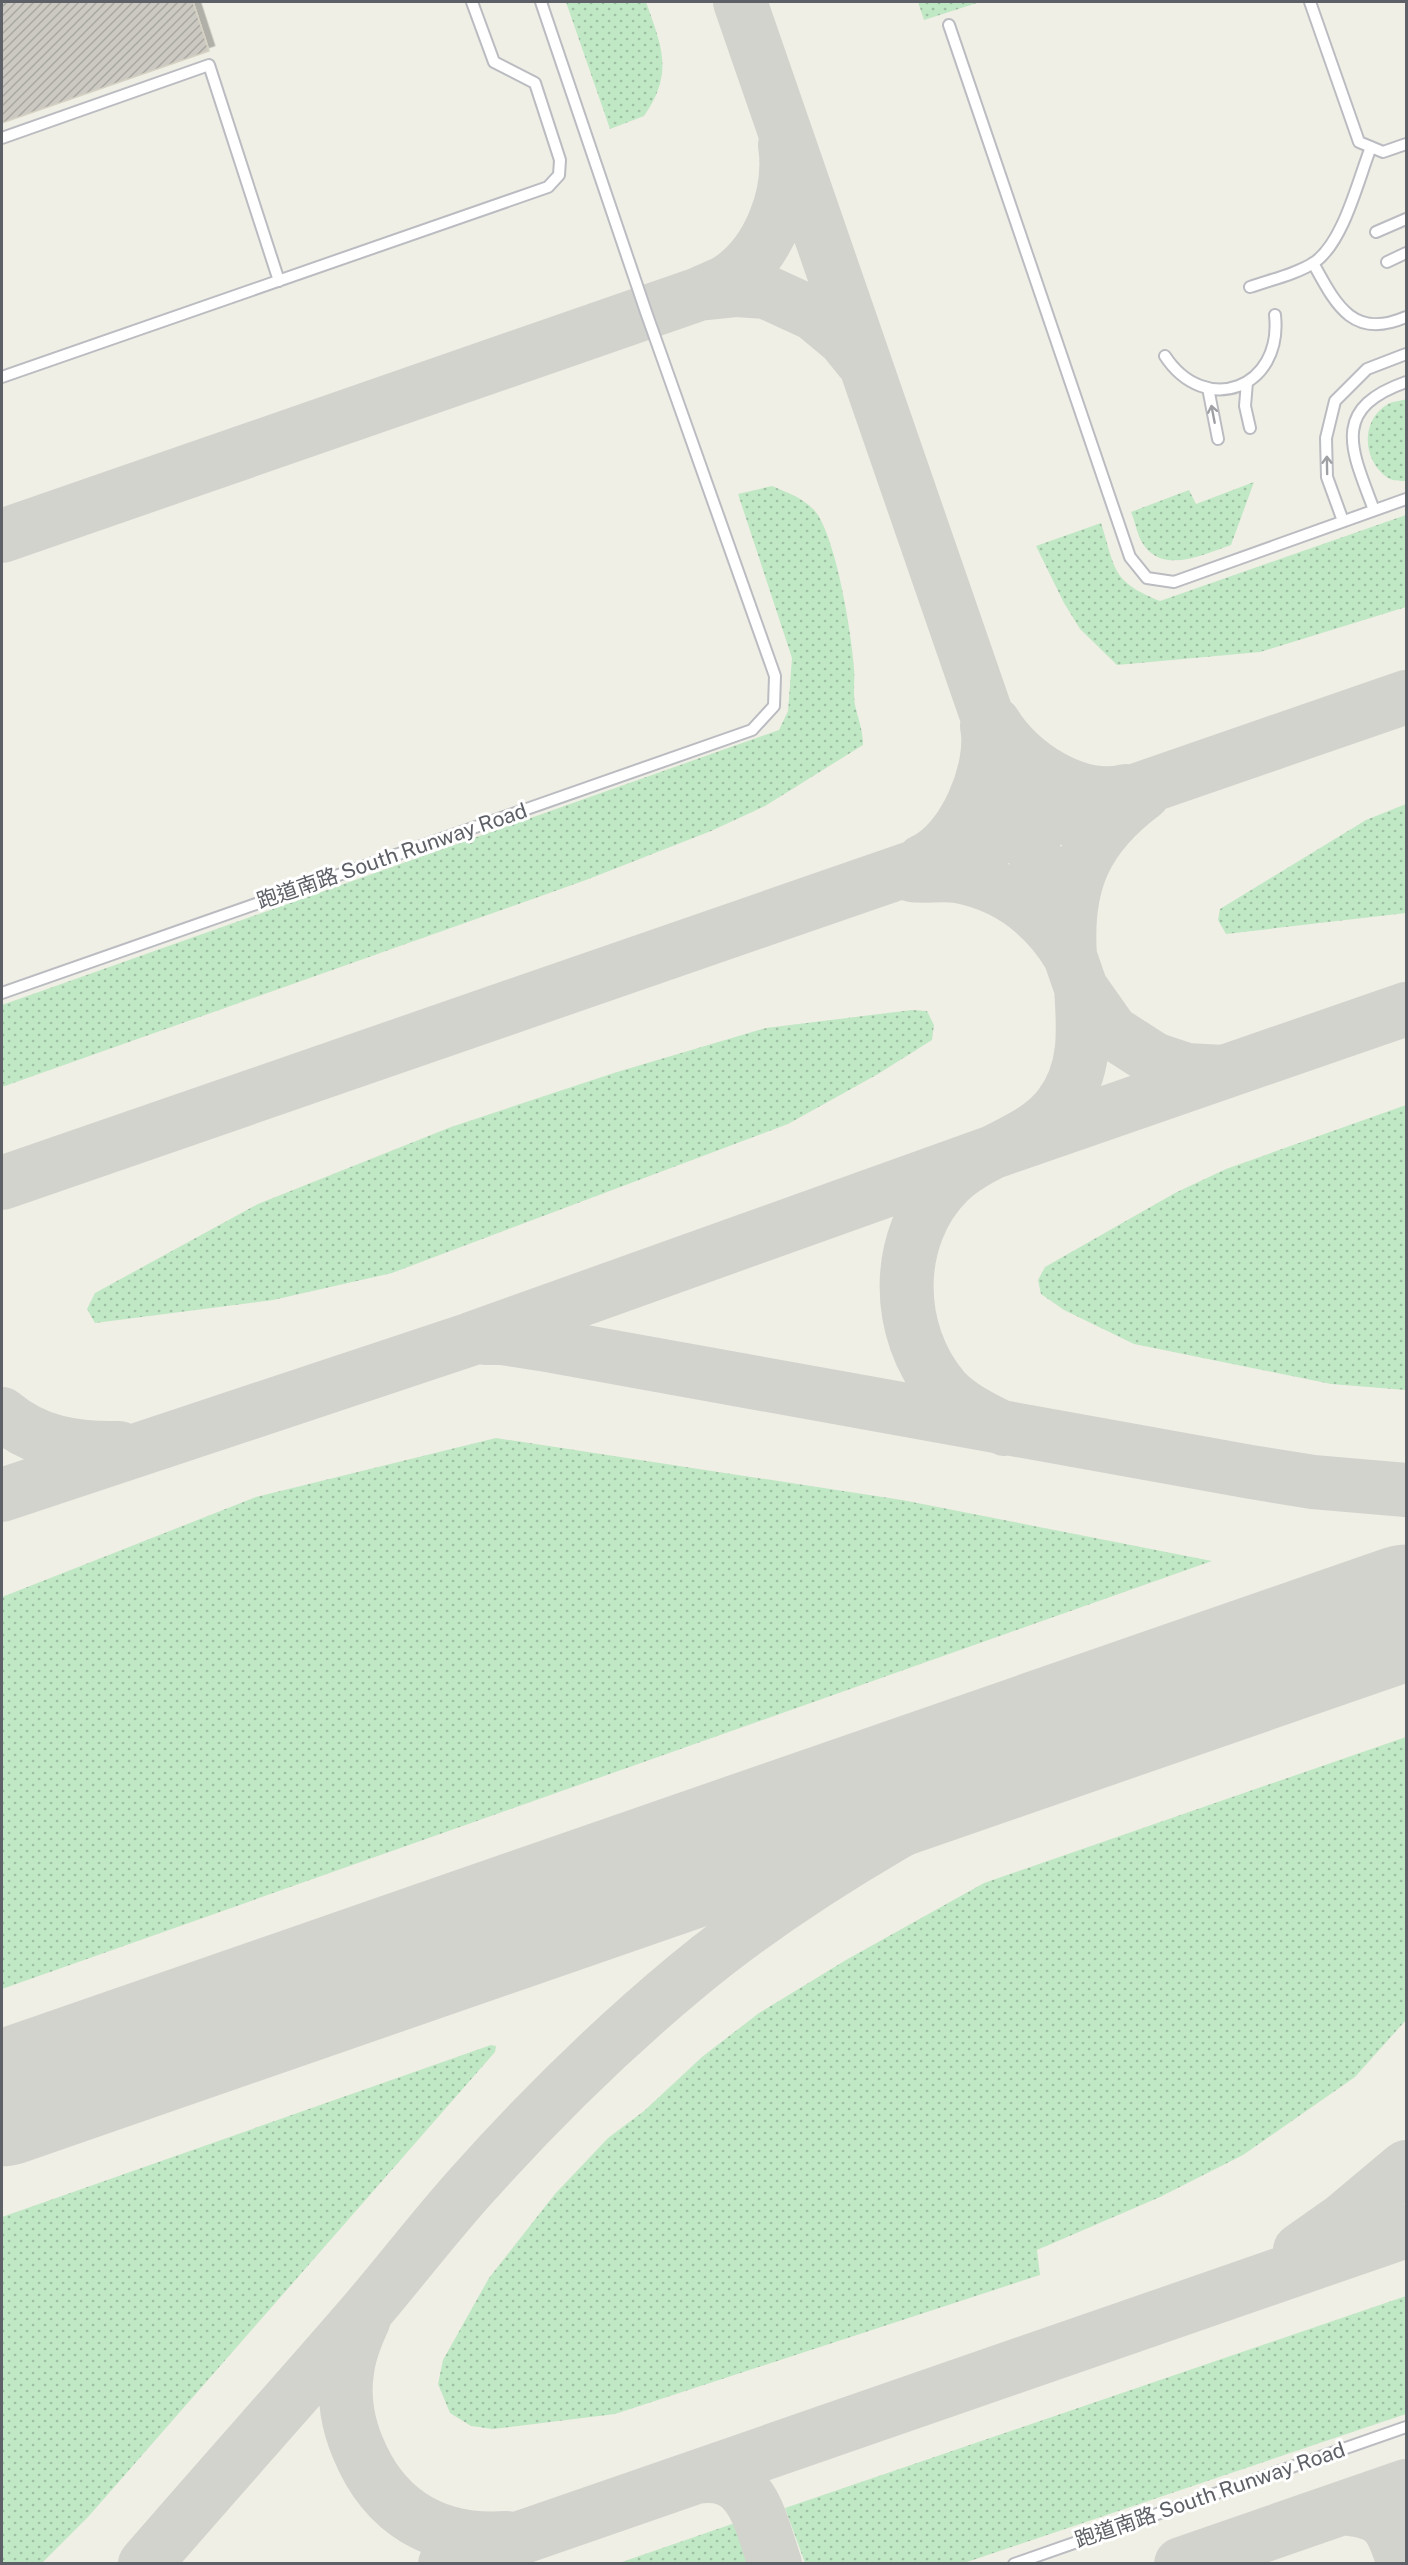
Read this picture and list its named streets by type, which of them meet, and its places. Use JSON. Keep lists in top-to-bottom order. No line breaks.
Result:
{"streets":{"lane":["跑道南路 South Runway Road"]}}
